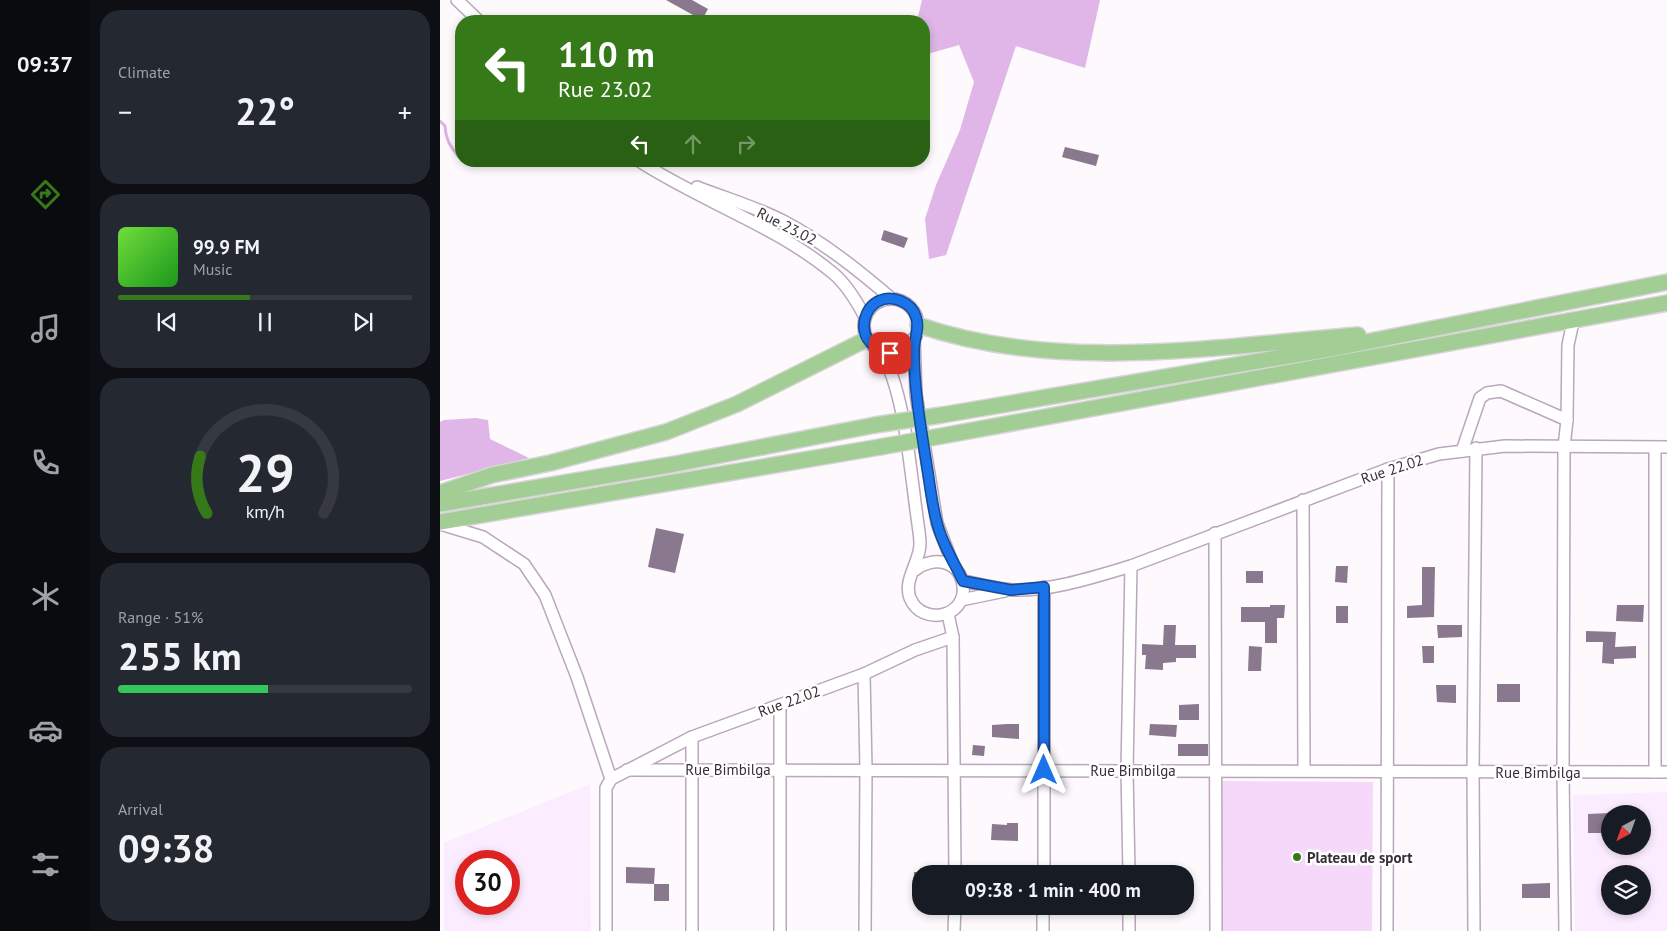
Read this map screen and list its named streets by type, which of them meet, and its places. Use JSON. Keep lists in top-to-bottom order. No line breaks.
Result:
{"streets":{"street":["Rue 23.02","Rue 22.02","Rue Bimbilga"]},"crossings":[["Rue 22.02","Rue Bimbilga"]],"places":["Plateau de sport"],"north":"bottom left","page":{"tabs":"09:37","tile":["Climate",["Range · 51%","255 km"],["Arrival","09:38"]],"turn":["110 m","Rue 23.02"],"heat":["−","22°","+"],"song":["99.9 FM","Music"],"limit":"30","trip":"09:38 · 1 min · 400 m","gauge":["29","km/h"]}}
